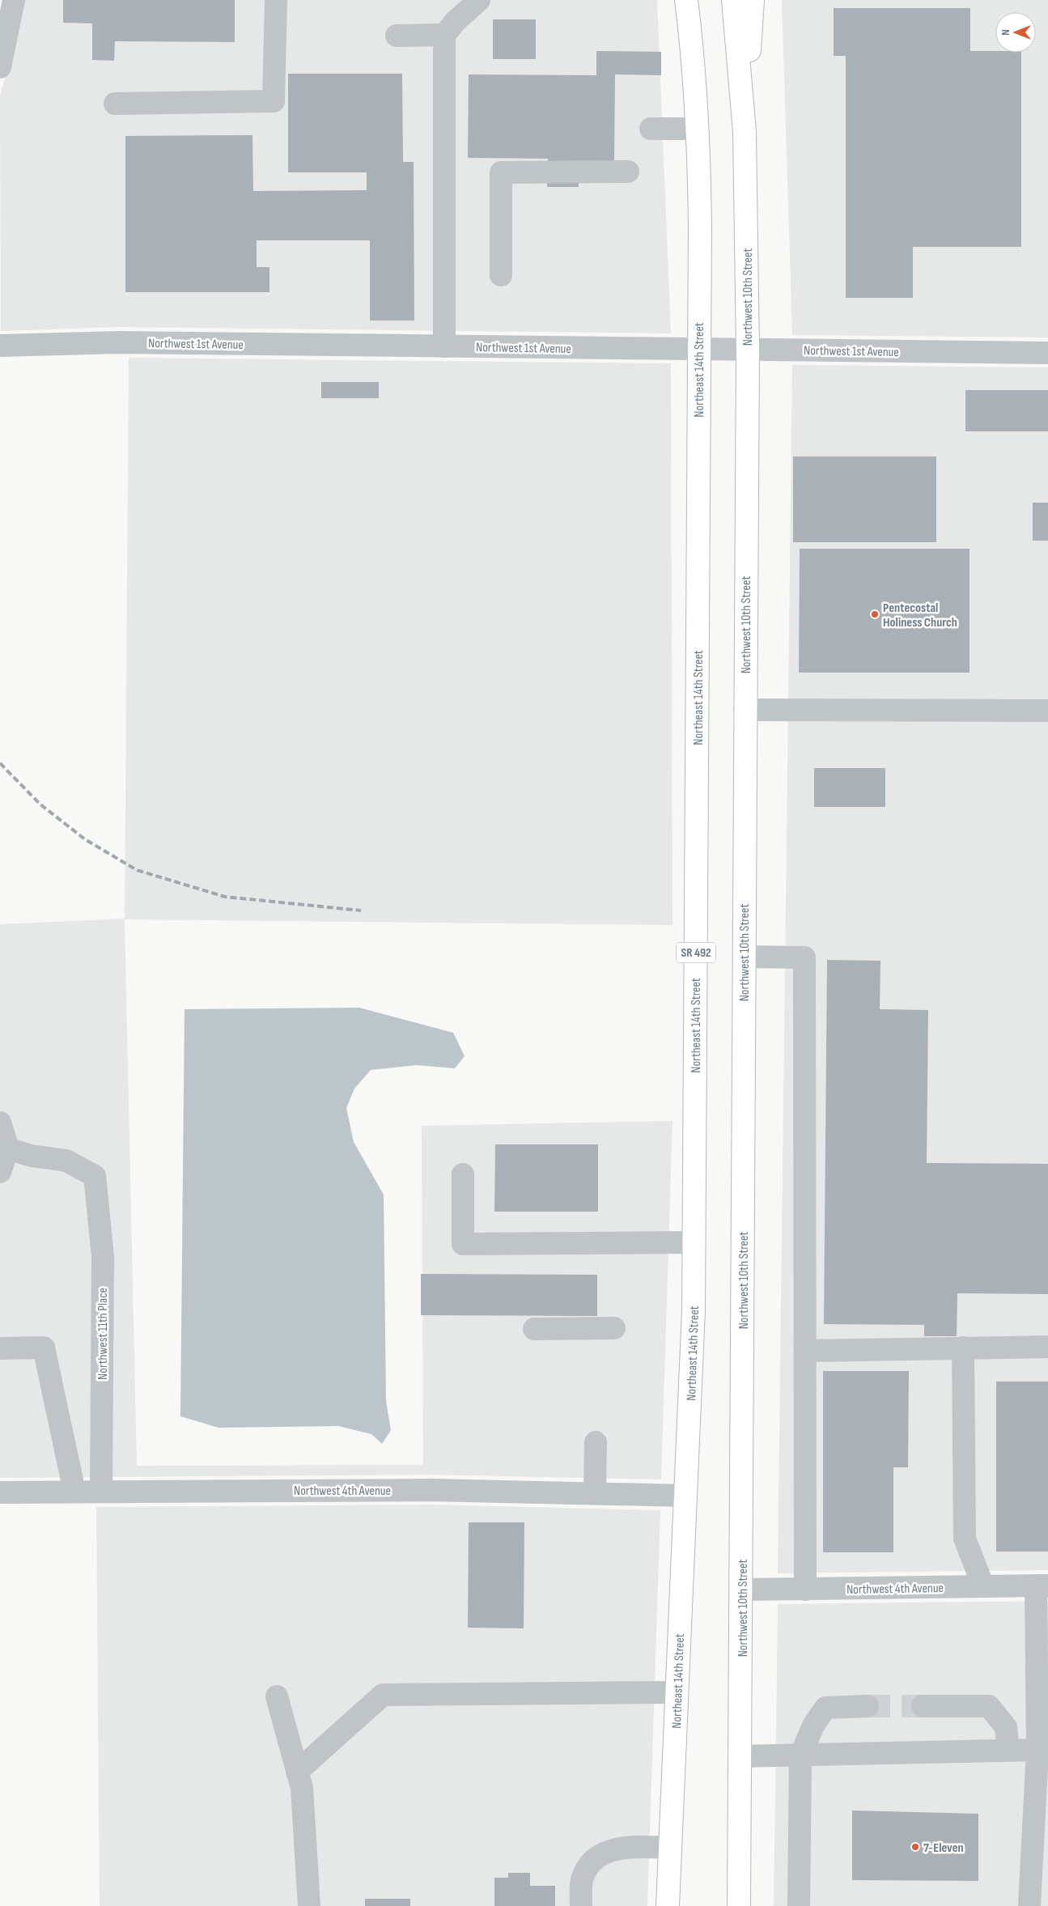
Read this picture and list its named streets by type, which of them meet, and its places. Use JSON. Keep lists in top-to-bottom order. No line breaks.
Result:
{"streets":{"main road":["Northwest 10th Street","Northeast 14th Street","SR 492"],"street":["Northwest 1st Avenue","Northwest 11th Place","Northwest 4th Avenue"]},"crossings":[["Northwest 10th Street","Northwest 1st Avenue"],["Northwest 10th Street","Northwest 4th Avenue"],["Northwest 1st Avenue","Northeast 14th Street"],["Northeast 14th Street","Northwest 4th Avenue"],["Northwest 11th Place","Northwest 4th Avenue"]],"places":["Pentecostal Holiness Church","7-Eleven"],"north":"left"}
